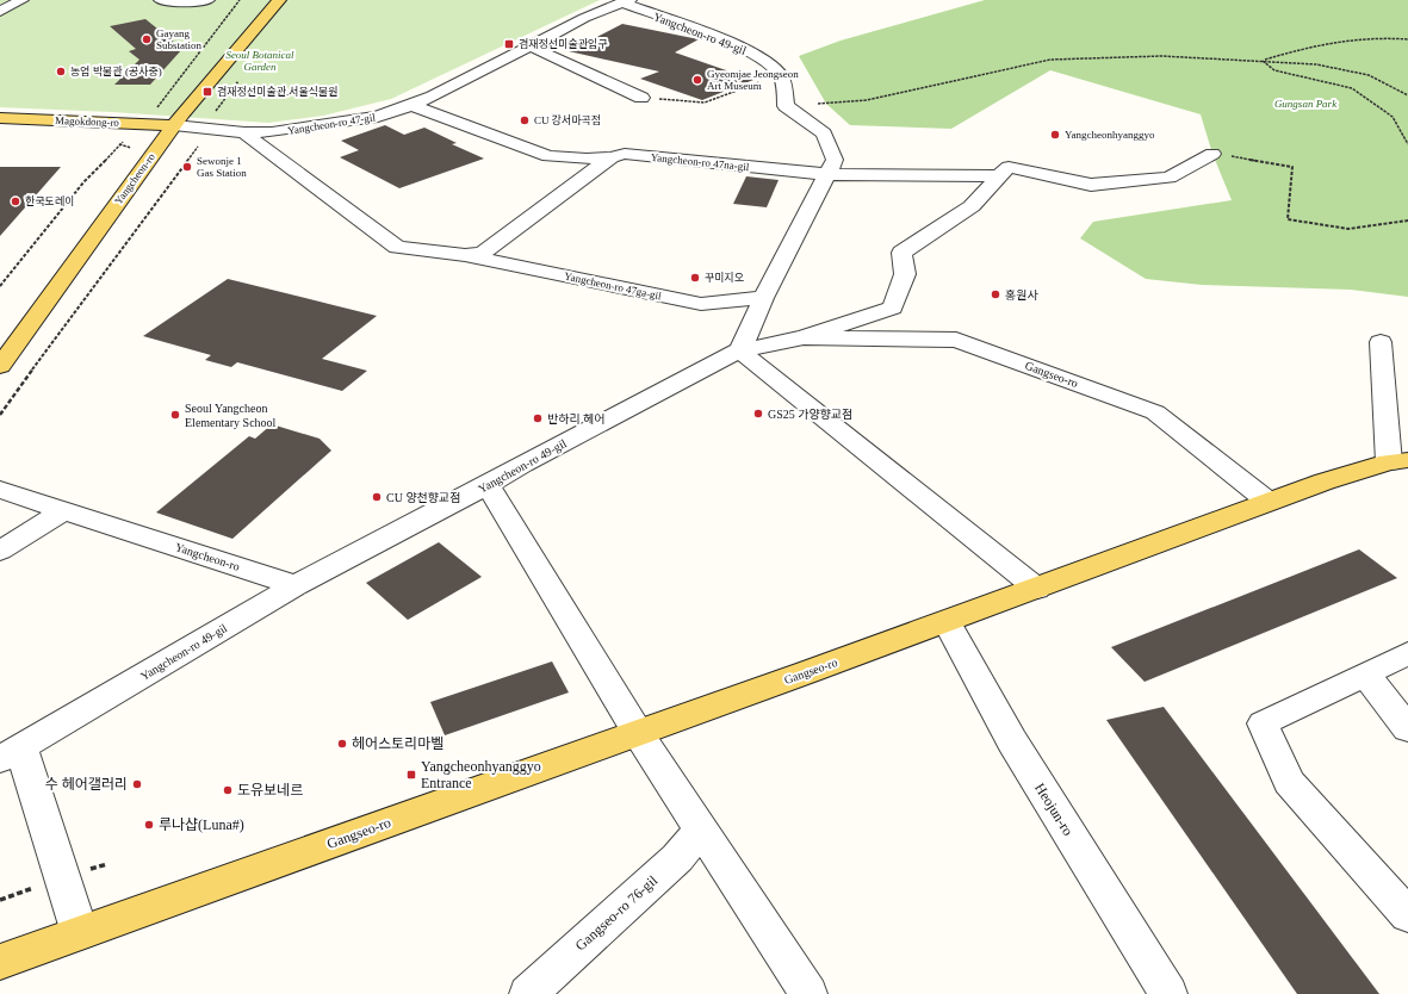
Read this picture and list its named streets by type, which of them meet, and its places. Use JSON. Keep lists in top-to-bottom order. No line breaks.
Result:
{"streets":{"main road":["Magokdong-ro","Yangcheon-ro","Gangseo-ro"],"street":["Yangcheon-ro 49-gil","Yangcheon-ro 47-gil","Yangcheon-ro 47na-gil","Yangcheon-ro 47ga-gil","Heojun-ro","Gangseo-ro 76-gil"]},"crossings":[["Yangcheon-ro 49-gil","Yangcheon-ro 47-gil"],["Yangcheon-ro 49-gil","Yangcheon-ro"],["Magokdong-ro","Yangcheon-ro 47-gil"],["Magokdong-ro","Yangcheon-ro"],["Yangcheon-ro 47-gil","Yangcheon-ro 47na-gil"],["Yangcheon-ro 47-gil","Yangcheon-ro"],["Yangcheon-ro 47-gil","Yangcheon-ro 47ga-gil"],["Yangcheon-ro 47na-gil","Yangcheon-ro 47ga-gil"],["Gangseo-ro","Heojun-ro"]],"parks":["Seoul Botanical Garden","Gungsan Park"],"places":{"other":["Gayang Substation","농업 박물관 (공사중)","Gyeomjae Jeongseon Art Museum","CU 강서마곡점","Yangcheonhyanggyo","Sewonje 1 Gas Station","한국도레이","꾸미지오","홍원사","GS25 가양향교점","Seoul Yangcheon Elementary School","반하리 헤어","CU 양천향교점","헤어스토리마벨","수 헤어갤러리","도유보네르","루나샵(Luna#)"],"transit":["겸재정선미술관입구","겸재정선미술관.서울식물원","Yangcheonhyanggyo Entrance"]}}
